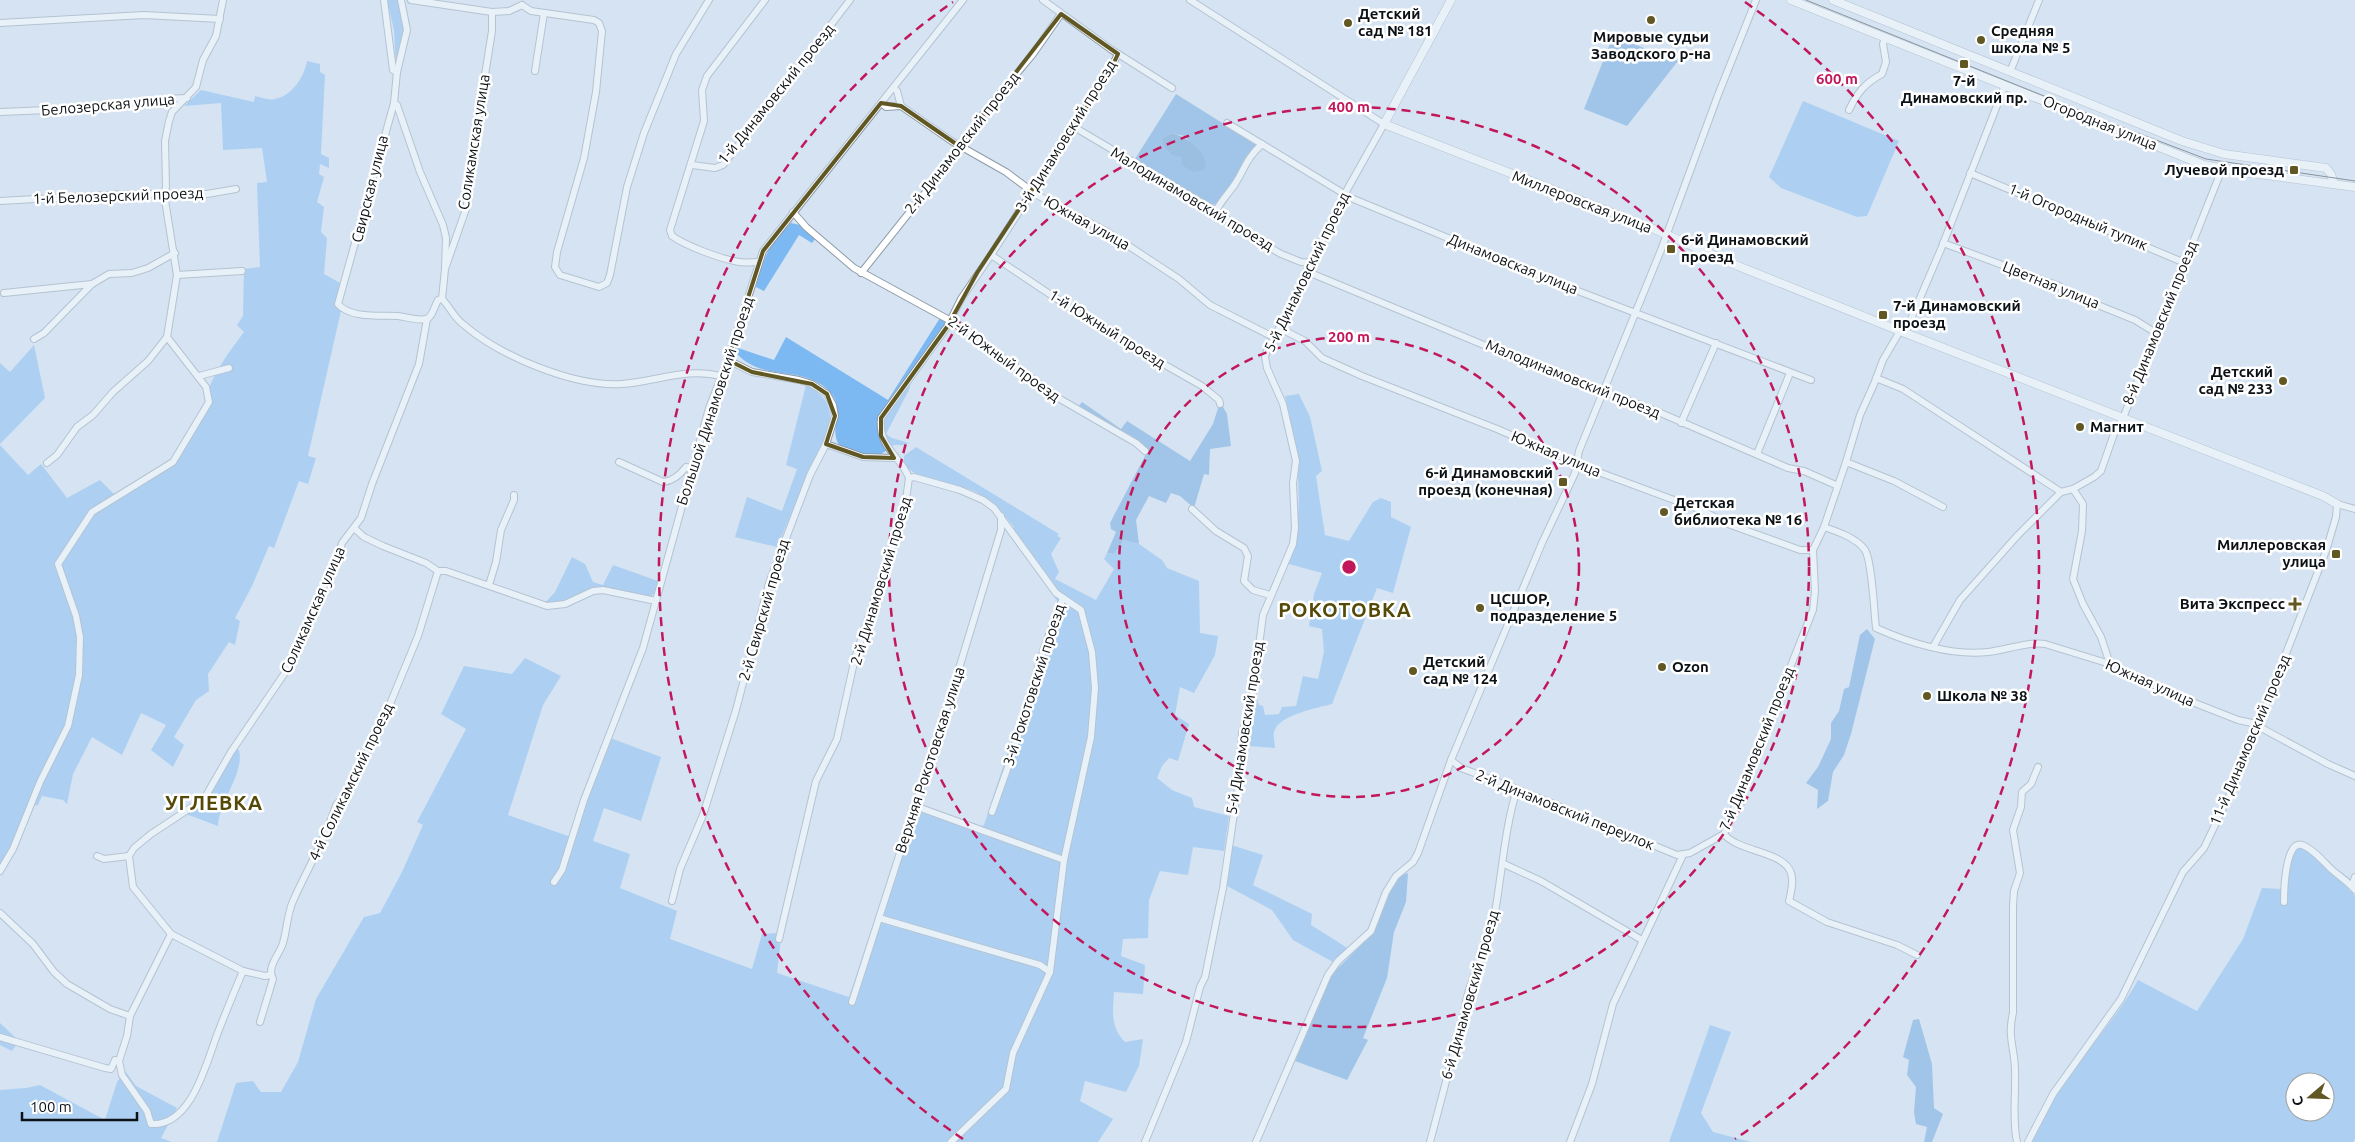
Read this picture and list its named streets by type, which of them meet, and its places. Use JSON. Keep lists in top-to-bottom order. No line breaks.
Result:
{"streets":{"street":["1-й Динамовский проезд","Белозерская улица","Огородная улица","3-й Динамовский проезд","Соликамская улица","2-й Динамовский проезд","Свирская улица","1-й Белозерский проезд","Малодинамовский проезд","Миллеровская улица","1-й Огородный тупик","Южная улица","Динамовская улица","5-й Динамовский проезд","Цветная улица","8-й Динамовский проезд","1-й Южный проезд","2-й Южный проезд","Большой Динамовский проезд","2-й Свирский проезд","3-й Рокотовский проезд","11-й Динамовский проезд","7-й Динамовский проезд","Верхняя Рокотовская улица","4-й Соликамский проезд","2-й Динамовский переулок","6-й Динамовский проезд"]},"crossings":[["Огородная улица","8-й Динамовский проезд"],["Огородная улица","7-й Динамовский проезд"],["3-й Динамовский проезд","2-й Динамовский проезд"],["3-й Динамовский проезд","Малодинамовский проезд"],["3-й Динамовский проезд","Южная улица"],["3-й Динамовский проезд","1-й Южный проезд"],["3-й Динамовский проезд","2-й Южный проезд"],["Соликамская улица","Свирская улица"],["2-й Динамовский проезд","Южная улица"],["2-й Динамовский проезд","2-й Южный проезд"],["2-й Динамовский проезд","3-й Рокотовский проезд"],["Малодинамовский проезд","5-й Динамовский проезд"],["Малодинамовский проезд","7-й Динамовский проезд"],["Миллеровская улица","5-й Динамовский проезд"],["Миллеровская улица","8-й Динамовский проезд"],["Миллеровская улица","11-й Динамовский проезд"],["Миллеровская улица","7-й Динамовский проезд"],["1-й Огородный тупик","8-й Динамовский проезд"],["1-й Огородный тупик","7-й Динамовский проезд"],["Южная улица","5-й Динамовский проезд"],["Южная улица","Большой Динамовский проезд"],["Южная улица","11-й Динамовский проезд"],["Южная улица","7-й Динамовский проезд"],["Динамовская улица","5-й Динамовский проезд"],["Цветная улица","8-й Динамовский проезд"],["Цветная улица","7-й Динамовский проезд"],["2-й Южный проезд","Большой Динамовский проезд"],["Большой Динамовский проезд","2-й Свирский проезд"],["3-й Рокотовский проезд","Верхняя Рокотовская улица"],["7-й Динамовский проезд","2-й Динамовский переулок"],["2-й Динамовский переулок","6-й Динамовский проезд"]],"districts":["РОКОТОВКА","УГЛЕВКА"],"places":{"other":["Мировые судьи Заводского р-на","Детский сад № 181","Средняя школа № 5","Детский сад № 233","Магнит","Детская библиотека № 16","ЦСШОР, подразделение 5","Ozon","Детский сад № 124","Школа № 38"],"transit":["7-й Динамовский пр.","Лучевой проезд","6-й Динамовский проезд","7-й Динамовский проезд","6-й Динамовский проезд (конечная)","Миллеровская улица"],"health":["Вита Экспресс"]},"scale_bar":"100 m","north":"left","rings":["600 m","400 m","200 m"]}
